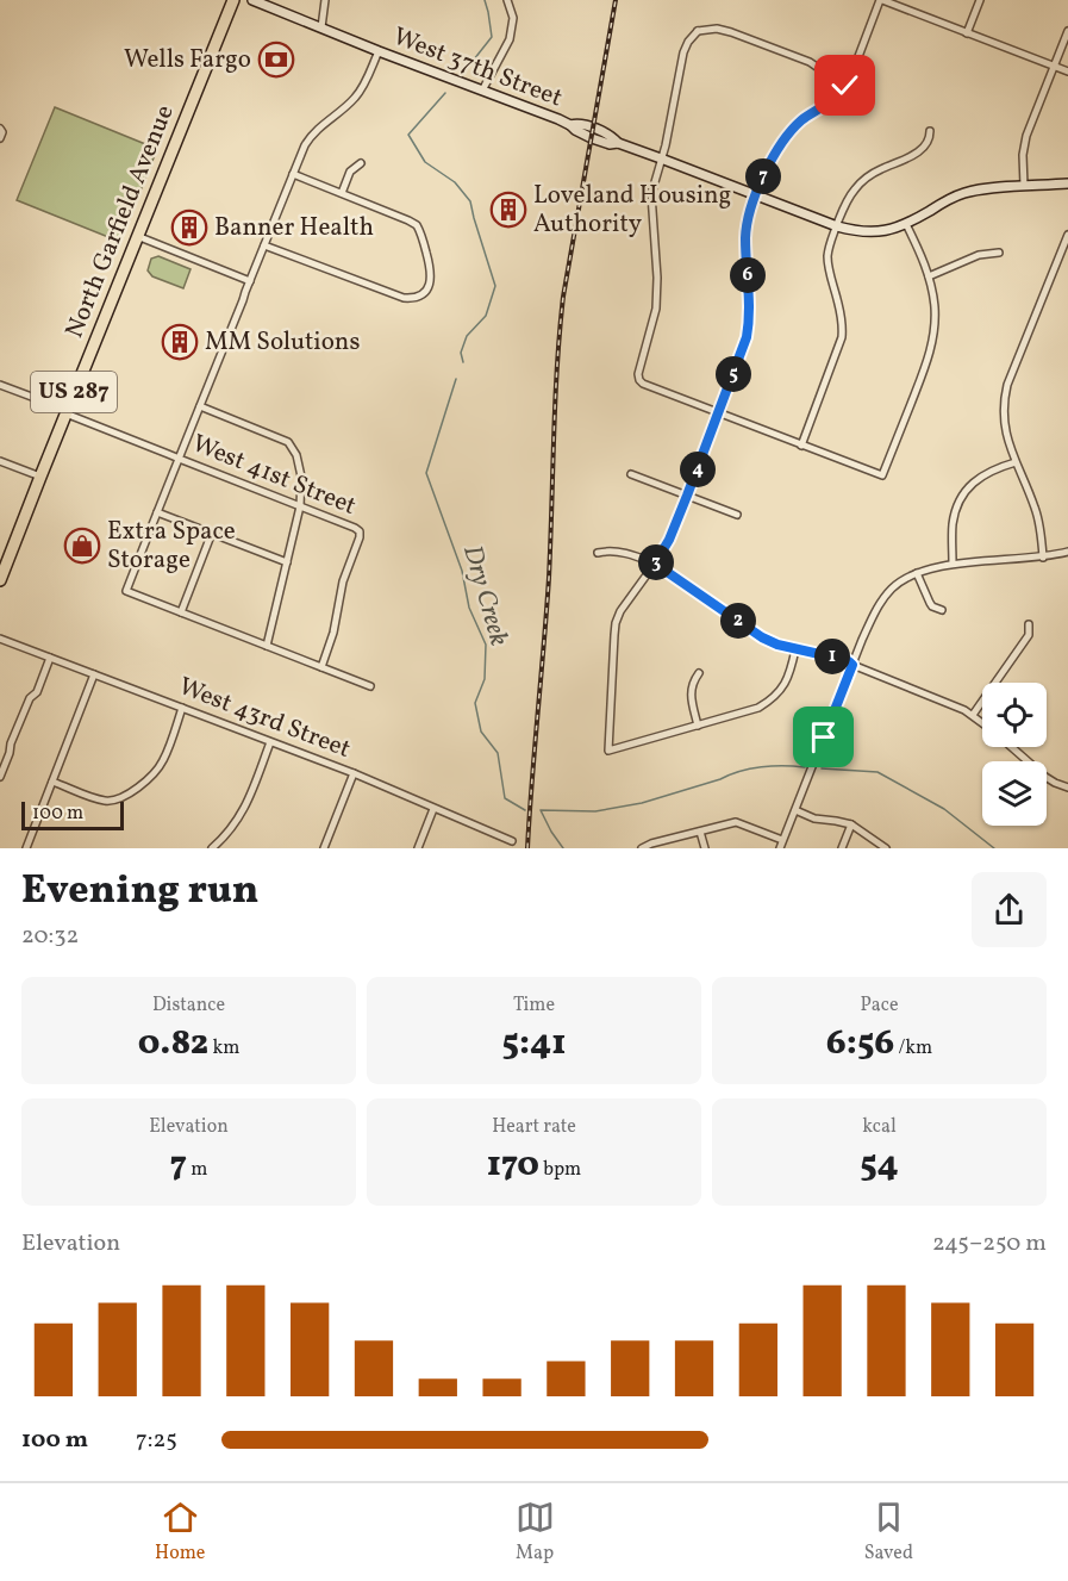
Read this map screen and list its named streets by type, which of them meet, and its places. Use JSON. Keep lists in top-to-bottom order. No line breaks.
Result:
{"streets":{"highway":["North Garfield Avenue","US 287"],"street":["West 37th Street","West 41st Street","West 43rd Street"]},"crossings":[["North Garfield Avenue","West 41st Street"]],"water":["Dry Creek"],"places":{"bank":["Wells Fargo"],"building":["Loveland Housing Authority","Banner Health","MM Solutions"],"shop":["Extra Space Storage"]},"scale_bar":"100 m","page":{"pins":["7","6","5","4","3","2","1"],"scale":"100 m","heading":["Evening run","20:32"],"stats":[["Distance","0.82 km"],["Time","5:41"],["Pace","6:56 /km"],["Elevation","7 m"],["Heart rate","170 bpm"],["kcal","54"]],"chart":["Elevation","245–250 m"],"list":[{"name":"100 m","note":"7:25"}],"tabs":["Home","Map","Saved"]}}
